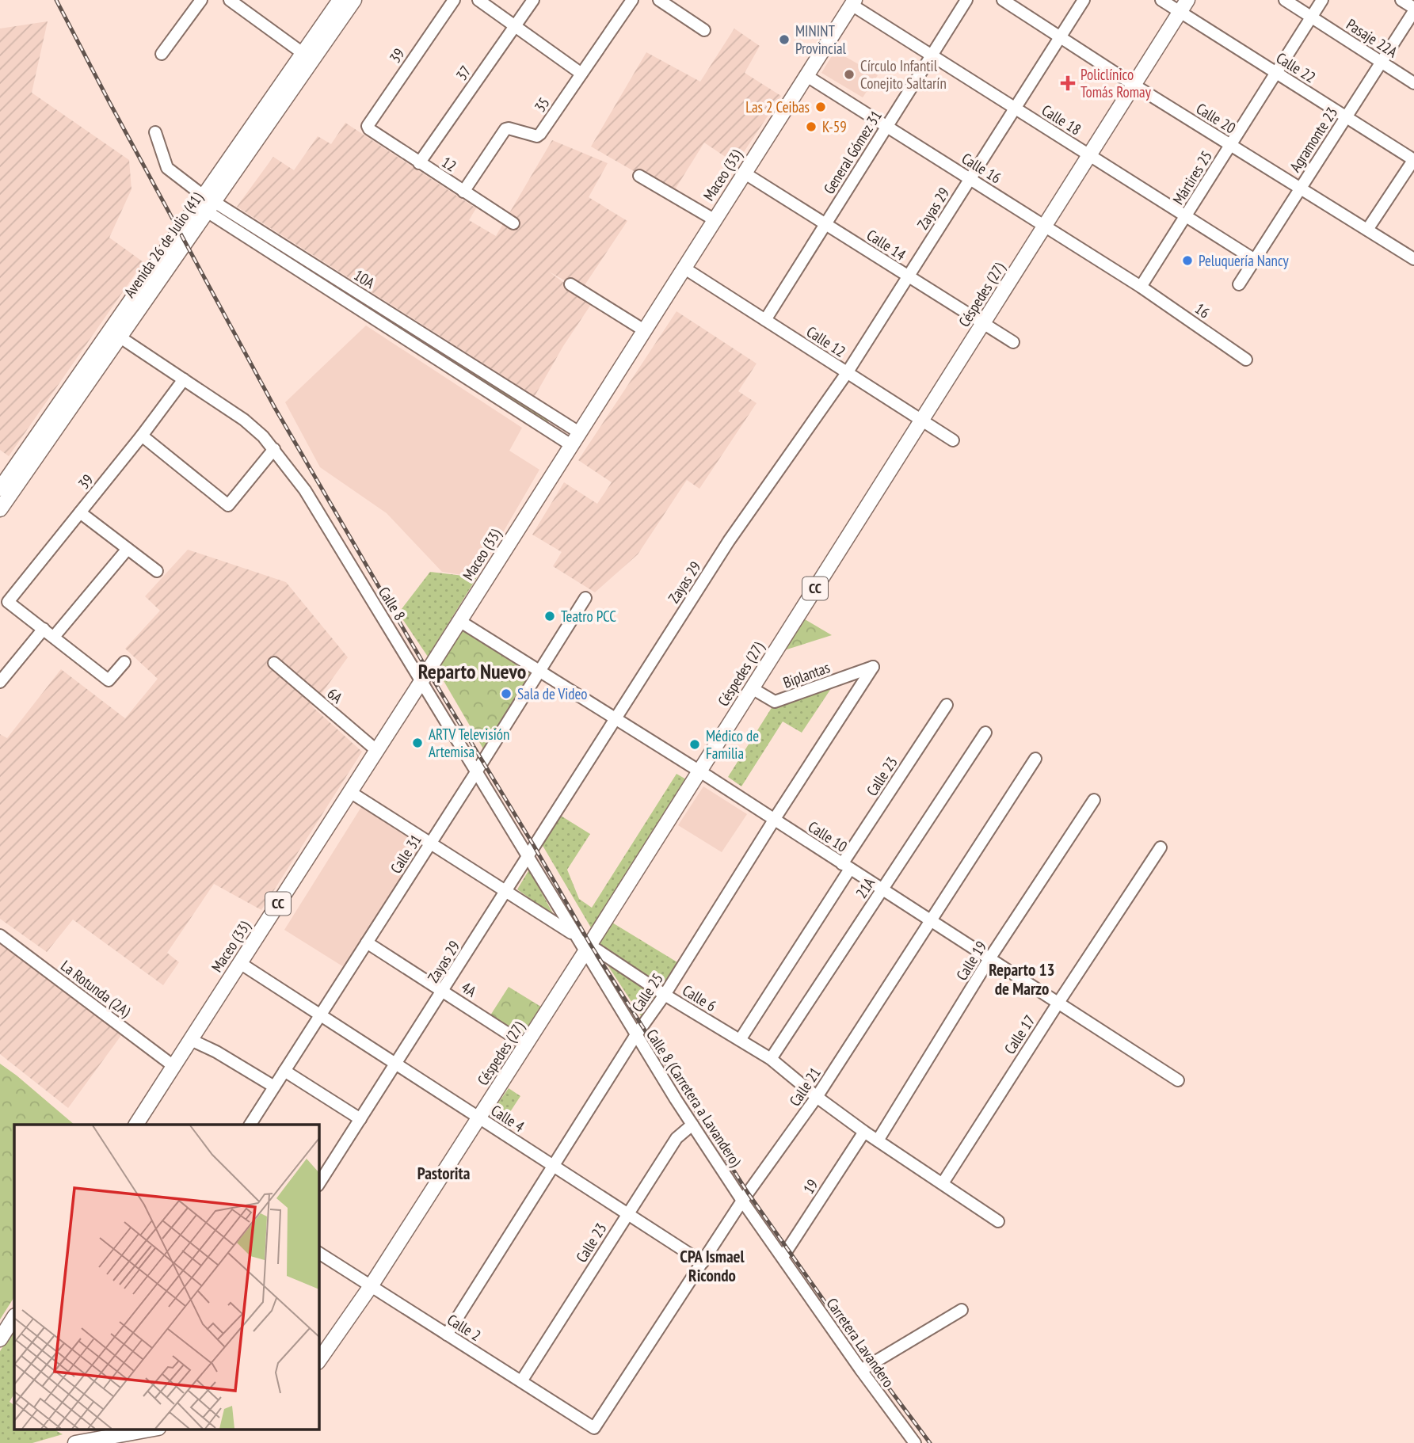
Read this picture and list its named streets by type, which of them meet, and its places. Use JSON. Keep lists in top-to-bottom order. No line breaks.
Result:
{"streets":{"main road":["Maceo (33)","Avenida 26 de Julio (41)","Céspedes (27)","CC"],"street":["Pasaje 22A","39","Calle 22","37","35","Calle 20","Calle 18","Agramonte 23","General Gómez 31","12","Calle 16","Mártires 25","Zayas 29","Calle 14","10A","16","Calle 12","Calle 8","Biplantas","6A","Calle 23","Calle 10","Calle 31","21A","Calle 19","La Rotunda (2A)","4A","Calle 25","Calle 6","Calle 17","Calle 21","Calle 8 (Carretera a Lavandero)","Calle 4","19","Calle 2","Carretera Lavandero"]},"crossings":[["Pasaje 22A","Agramonte 23"],["Pasaje 22A","Mártires 25"],["39","12"],["39","Calle 8"],["Calle 22","Agramonte 23"],["Calle 22","Mártires 25"],["Calle 22","Céspedes (27)"],["37","12"],["35","12"],["Calle 20","Agramonte 23"],["Calle 20","Mártires 25"],["Calle 20","Zayas 29"],["Calle 20","Céspedes (27)"],["Calle 18","Agramonte 23"],["Calle 18","General Gómez 31"],["Calle 18","Maceo (33)"],["Calle 18","Mártires 25"],["Calle 18","Zayas 29"],["Calle 18","Céspedes (27)"],["General Gómez 31","Calle 16"],["General Gómez 31","Calle 14"],["General Gómez 31","Calle 12"],["Calle 16","Maceo (33)"],["Calle 16","Mártires 25"],["Calle 16","Zayas 29"],["Calle 16","Céspedes (27)"],["Calle 16","16"],["Maceo (33)","Calle 14"],["Maceo (33)","10A"],["Maceo (33)","Calle 12"],["Maceo (33)","Calle 8"],["Maceo (33)","6A"],["Maceo (33)","Calle 10"],["Maceo (33)","La Rotunda (2A)"],["Maceo (33)","Calle 4"],["Mártires 25","16"],["Zayas 29","Calle 14"],["Zayas 29","Calle 12"],["Zayas 29","Calle 8"],["Zayas 29","Calle 10"],["Zayas 29","4A"],["Zayas 29","Calle 4"],["Avenida 26 de Julio (41)","10A"],["Avenida 26 de Julio (41)","Calle 8"],["Calle 14","Céspedes (27)"],["Céspedes (27)","Calle 12"],["Céspedes (27)","Calle 8"],["Céspedes (27)","Biplantas"],["Céspedes (27)","Calle 10"],["Céspedes (27)","4A"],["Céspedes (27)","Calle 6"],["Céspedes (27)","Calle 8 (Carretera a Lavandero)"],["Céspedes (27)","Calle 4"],["Céspedes (27)","Calle 2"],["Calle 8","Calle 31"],["Calle 8","Calle 6"],["Calle 8","Calle 8 (Carretera a Lavandero)"],["Biplantas","Calle 25"],["Calle 23","Calle 10"],["Calle 23","Calle 6"],["Calle 23","Calle 8 (Carretera a Lavandero)"],["Calle 23","Calle 4"],["Calle 23","Calle 2"],["Calle 10","Calle 31"],["Calle 10","21A"],["Calle 10","Calle 19"],["Calle 10","Calle 25"],["Calle 10","Calle 17"],["Calle 10","Calle 21"],["Calle 31","4A"],["Calle 31","Calle 4"],["21A","Calle 6"],["Calle 19","Calle 6"],["Calle 25","Calle 6"],["Calle 25","Calle 8 (Carretera a Lavandero)"],["Calle 25","Calle 4"],["Calle 25","Calle 2"],["Calle 6","Calle 17"],["Calle 6","Calle 21"],["Calle 6","Calle 8 (Carretera a Lavandero)"],["Calle 6","19"],["Calle 21","Calle 8 (Carretera a Lavandero)"],["Calle 21","Calle 4"],["Calle 21","Calle 2"],["Calle 8 (Carretera a Lavandero)","19"],["Calle 8 (Carretera a Lavandero)","Carretera Lavandero"],["19","Carretera Lavandero"]],"districts":["Reparto Nuevo","Reparto 13 de Marzo","Pastorita","CPA Ismael Ricondo"],"places":{"other":["MININT Provincial","Círculo Infantil Conejito Saltarín","Las 2 Ceibas","K-59","Peluquería Nancy","Teatro PCC","Sala de Video","ARTV Televisión Artemisa","Médico de Familia"],"health":["Policlínico Tomás Romay"]}}
